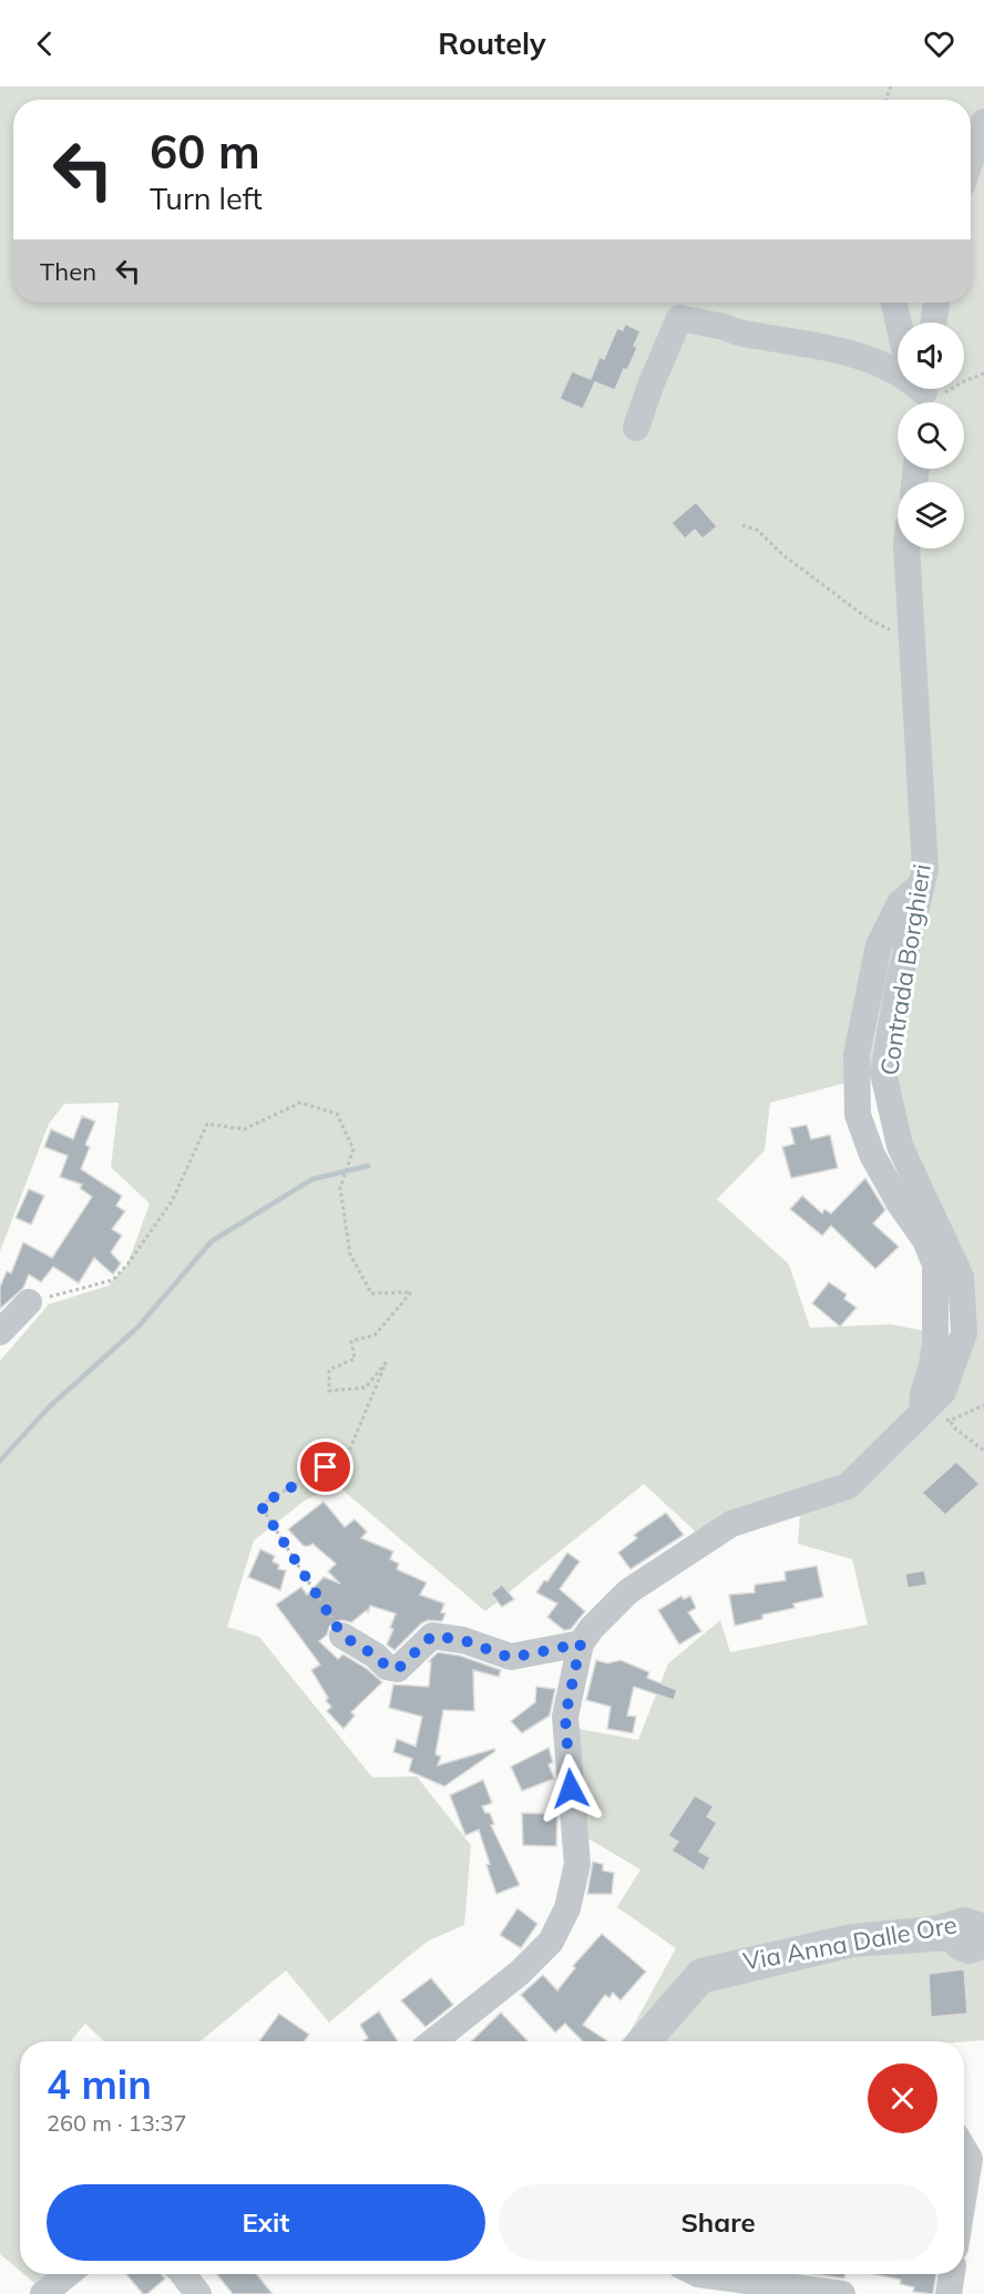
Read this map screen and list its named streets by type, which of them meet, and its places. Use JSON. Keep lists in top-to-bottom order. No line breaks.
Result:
{"streets":{"street":["Contrada Borghieri","Via Anna Dalle Ore"]},"page":{"header":"Routely","turn":["60 m","Turn left"],"then":"Then","heading":["4 min","260 m · 13:37"],"buttons":["Exit","Share"]}}
